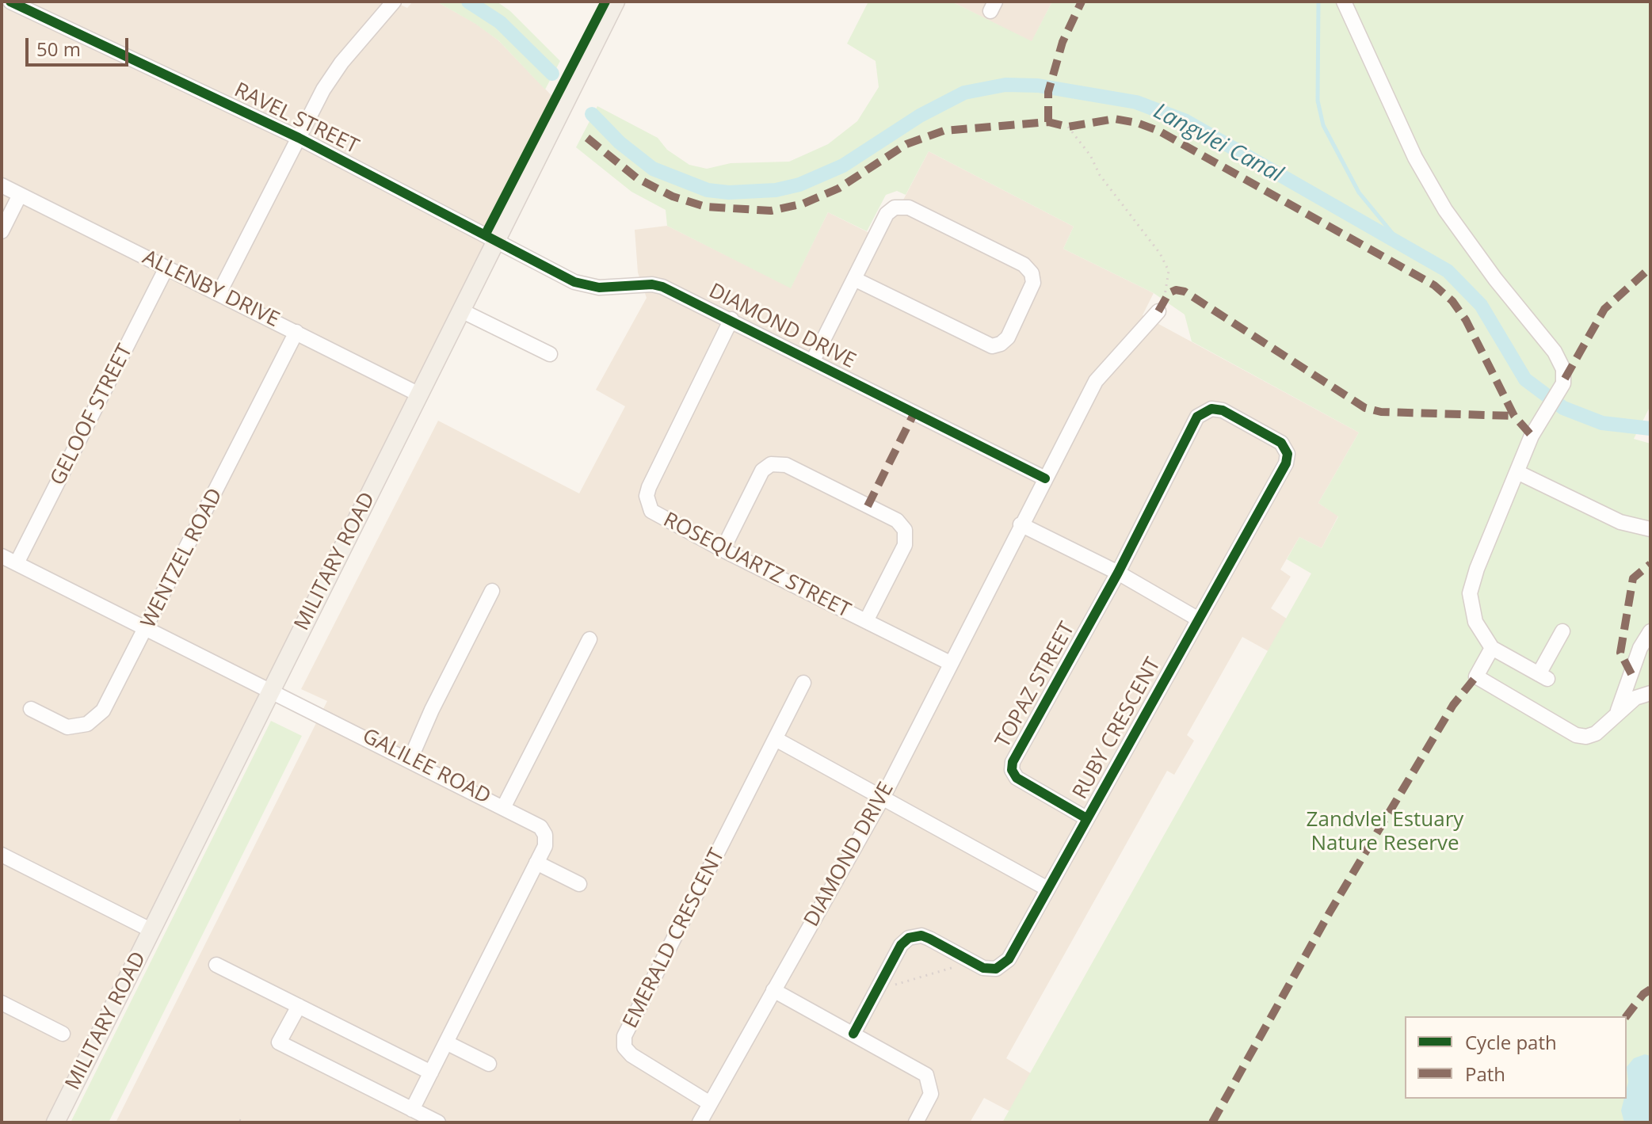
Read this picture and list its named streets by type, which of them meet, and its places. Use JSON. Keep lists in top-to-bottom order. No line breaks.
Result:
{"streets":{"main road":["MILITARY ROAD"],"street":["RAVEL STREET","ALLENBY DRIVE","DIAMOND DRIVE","GELOOF STREET","WENTZEL ROAD","ROSEQUARTZ STREET","TOPAZ STREET","RUBY CRESCENT","GALILEE ROAD","EMERALD CRESCENT"]},"crossings":[["RAVEL STREET","DIAMOND DRIVE"],["RAVEL STREET","MILITARY ROAD"],["ALLENBY DRIVE","GELOOF STREET"],["ALLENBY DRIVE","WENTZEL ROAD"],["ALLENBY DRIVE","MILITARY ROAD"],["DIAMOND DRIVE","MILITARY ROAD"],["DIAMOND DRIVE","ROSEQUARTZ STREET"],["DIAMOND DRIVE","EMERALD CRESCENT"],["GELOOF STREET","GALILEE ROAD"],["WENTZEL ROAD","GALILEE ROAD"],["MILITARY ROAD","GALILEE ROAD"],["TOPAZ STREET","RUBY CRESCENT"]],"water":["Langvlei Canal"],"parks":["Zandvlei Estuary Nature Reserve"],"legend":["Cycle path","Path"],"scale_bar":"50 m"}
